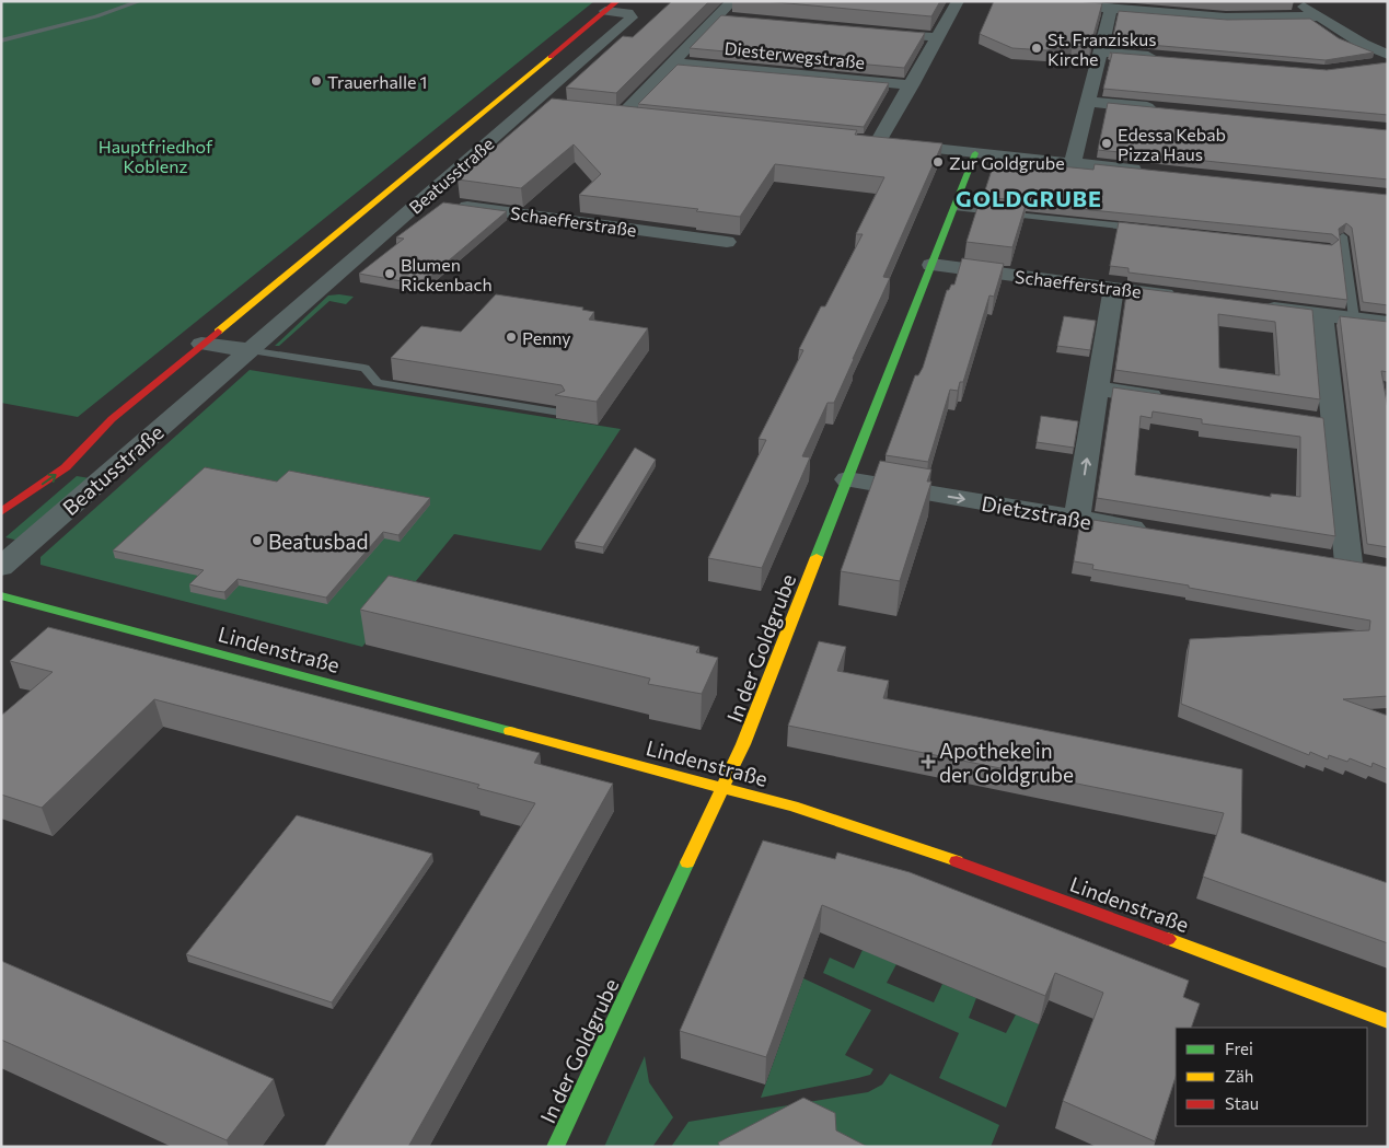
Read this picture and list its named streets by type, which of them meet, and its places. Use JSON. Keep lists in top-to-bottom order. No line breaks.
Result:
{"streets":{"street":["Diesterwegstraße","Beatusstraße","Schaefferstraße","Dietzstraße","In der Goldgrube","Lindenstraße"]},"crossings":[["Beatusstraße","Schaefferstraße"],["Schaefferstraße","In der Goldgrube"],["Dietzstraße","In der Goldgrube"],["In der Goldgrube","Lindenstraße"]],"one_way":["Dietzstraße"],"districts":["GOLDGRUBE"],"parks":["Hauptfriedhof Koblenz"],"places":{"other":["St. Franziskus Kirche","Trauerhalle 1","Edessa Kebab Pizza Haus","Zur Goldgrube","Blumen Rickenbach","Penny","Beatusbad"],"health":["Apotheke in der Goldgrube"]},"legend":["Frei","Zäh","Stau"]}
